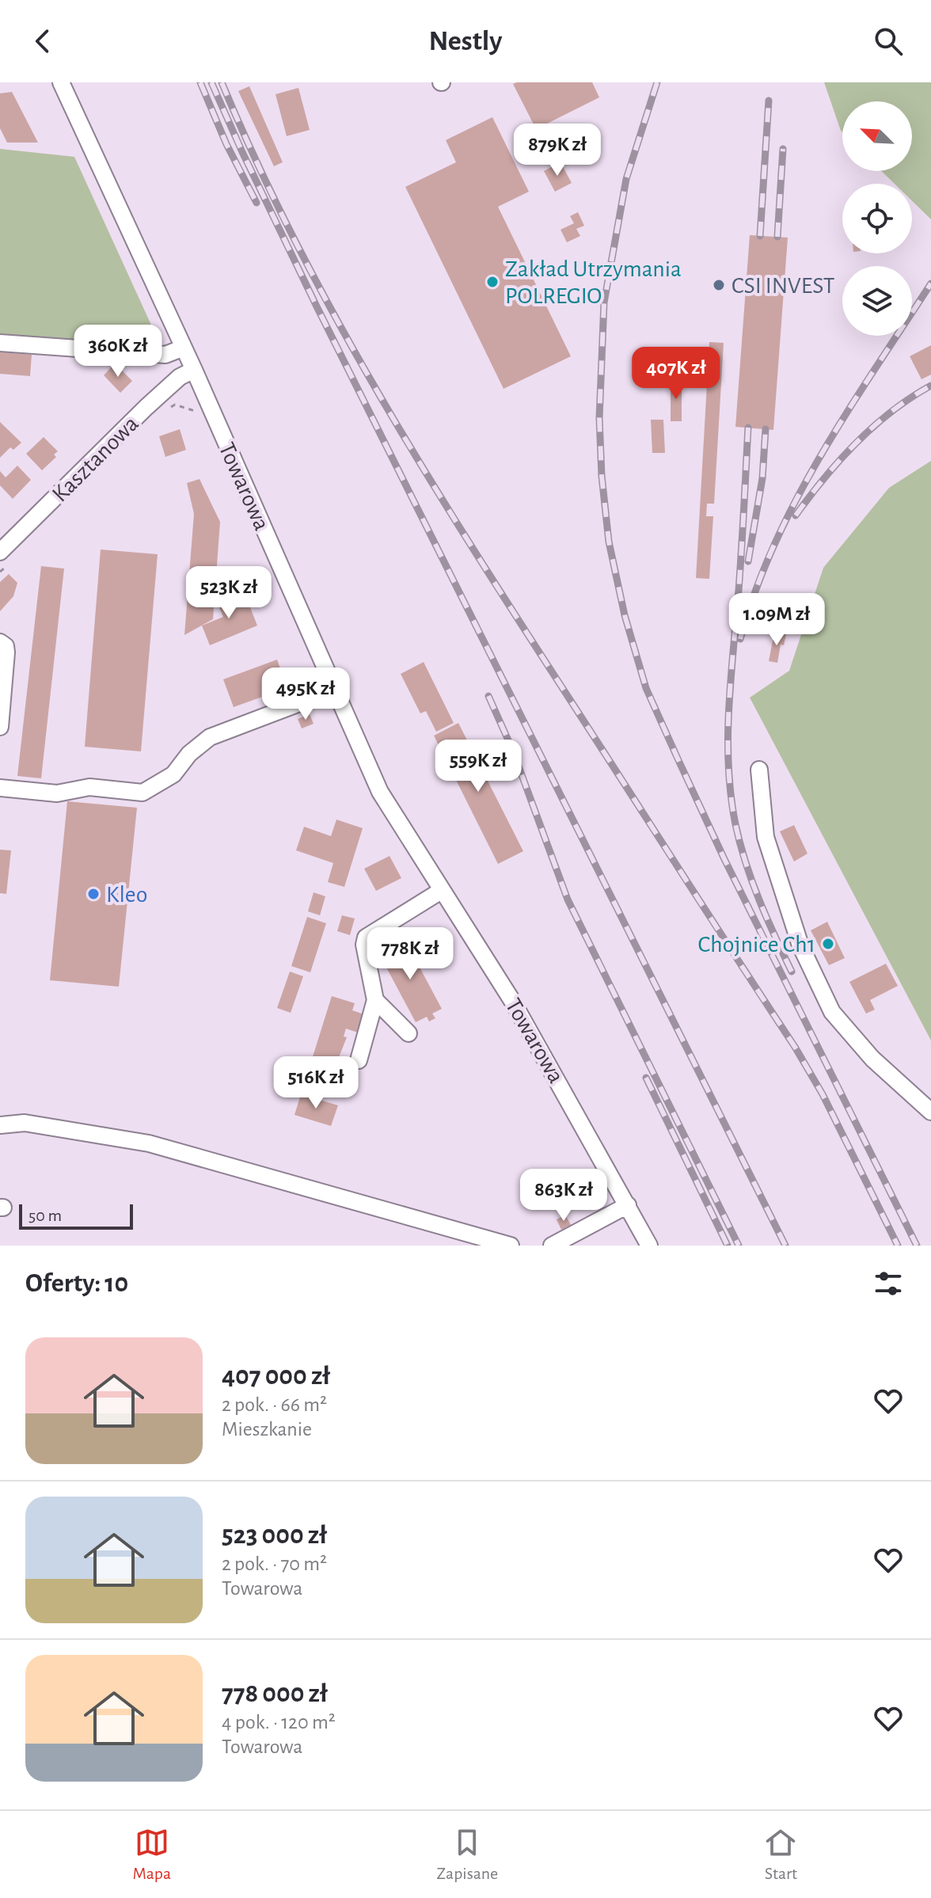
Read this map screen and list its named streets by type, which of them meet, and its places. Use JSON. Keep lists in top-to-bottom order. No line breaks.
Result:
{"streets":{"street":["Kasztanowa","Towarowa"]},"crossings":[["Kasztanowa","Towarowa"]],"places":["Zakład Utrzymania POLREGIO","CSI INVEST","Kleo","Chojnice Ch1"],"scale_bar":"50 m","north":"top left","page":{"header":"Nestly","price":["879K zł","360K zł","407K zł","523K zł","1.09M zł","495K zł","559K zł","778K zł","516K zł","863K zł"],"scale":"50 m","heading":"Oferty: 10","list":[{"name":"407 000 zł","note":"2 pok. · 66 m² · Mieszkanie"},{"name":"523 000 zł","note":"2 pok. · 70 m² · Towarowa"},{"name":"778 000 zł","note":"4 pok. · 120 m² · Towarowa"}],"tabs":["Mapa","Zapisane","Start"]}}
